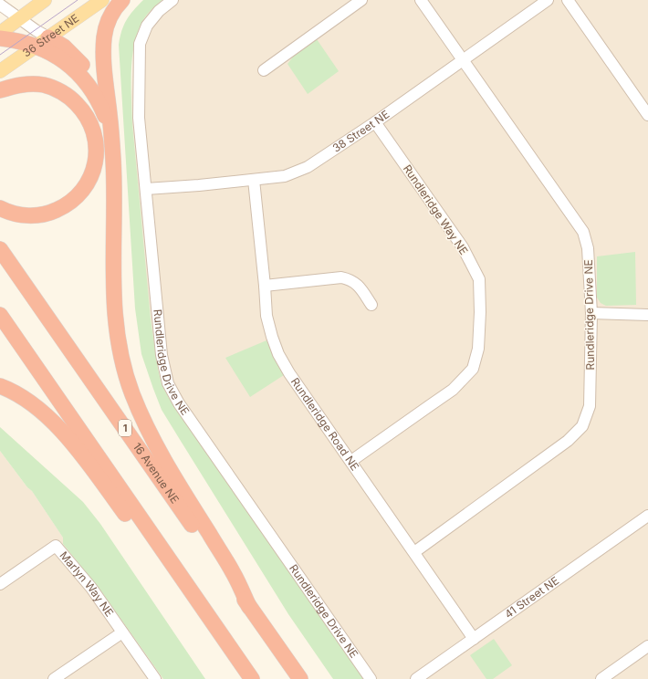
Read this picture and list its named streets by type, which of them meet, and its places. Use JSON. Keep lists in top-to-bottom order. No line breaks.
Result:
{"streets":{"highway":["1","16 Avenue NE"],"main road":["36 Street NE"],"street":["38 Street NE","Rundleridge Way NE","Rundleridge Drive NE","Rundleridge Road NE","Marlyn Way NE","41 Street NE"]},"crossings":[["38 Street NE","Rundleridge Way NE"],["38 Street NE","Rundleridge Drive NE"],["38 Street NE","Rundleridge Road NE"],["Rundleridge Way NE","Rundleridge Road NE"],["Rundleridge Drive NE","Rundleridge Road NE"],["Rundleridge Road NE","41 Street NE"]]}
